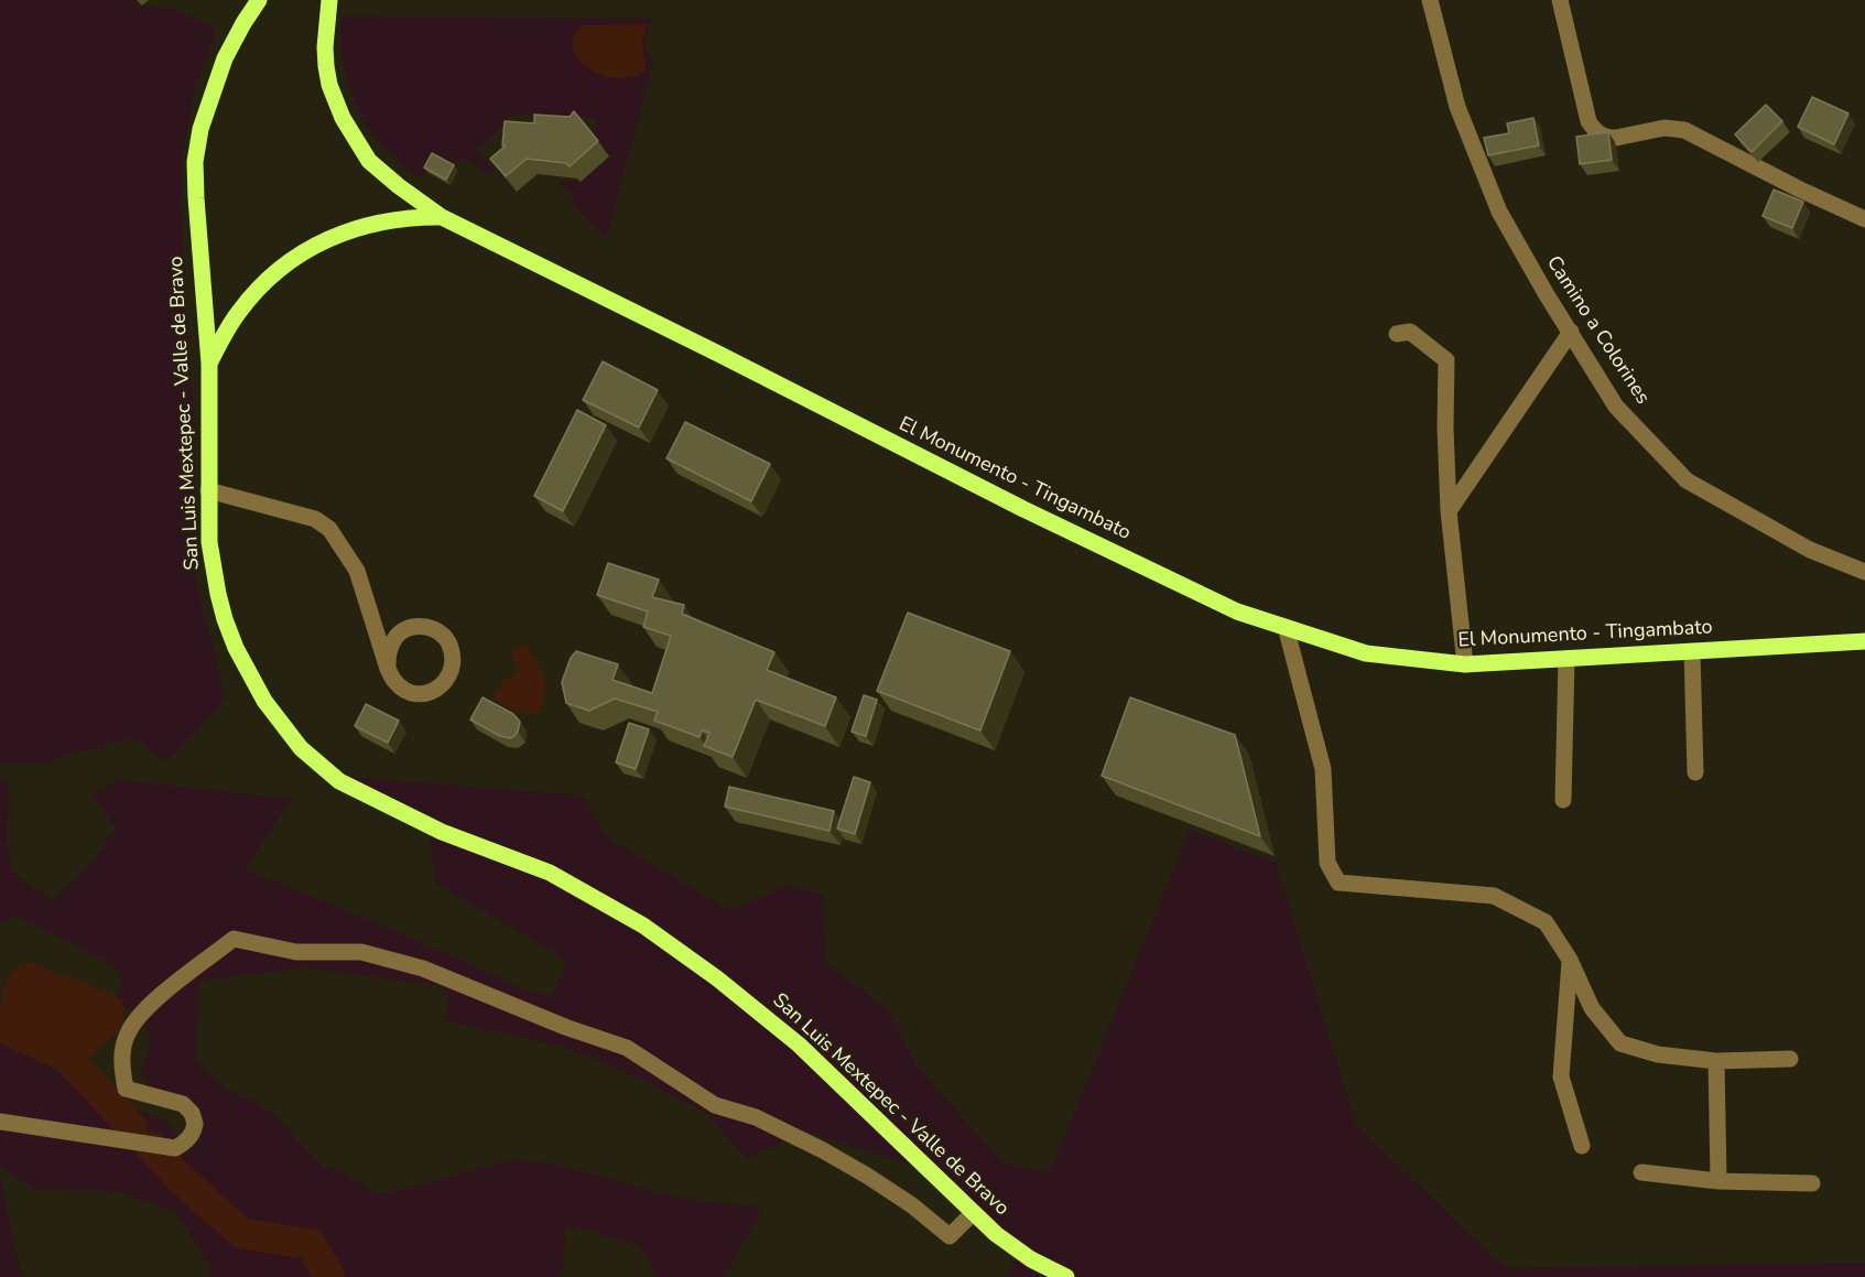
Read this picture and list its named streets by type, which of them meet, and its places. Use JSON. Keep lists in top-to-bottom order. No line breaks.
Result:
{"streets":{"main road":["San Luis Mextepec - Valle de Bravo","El Monumento - Tingambato"],"street":["Camino a Colorines"]}}
